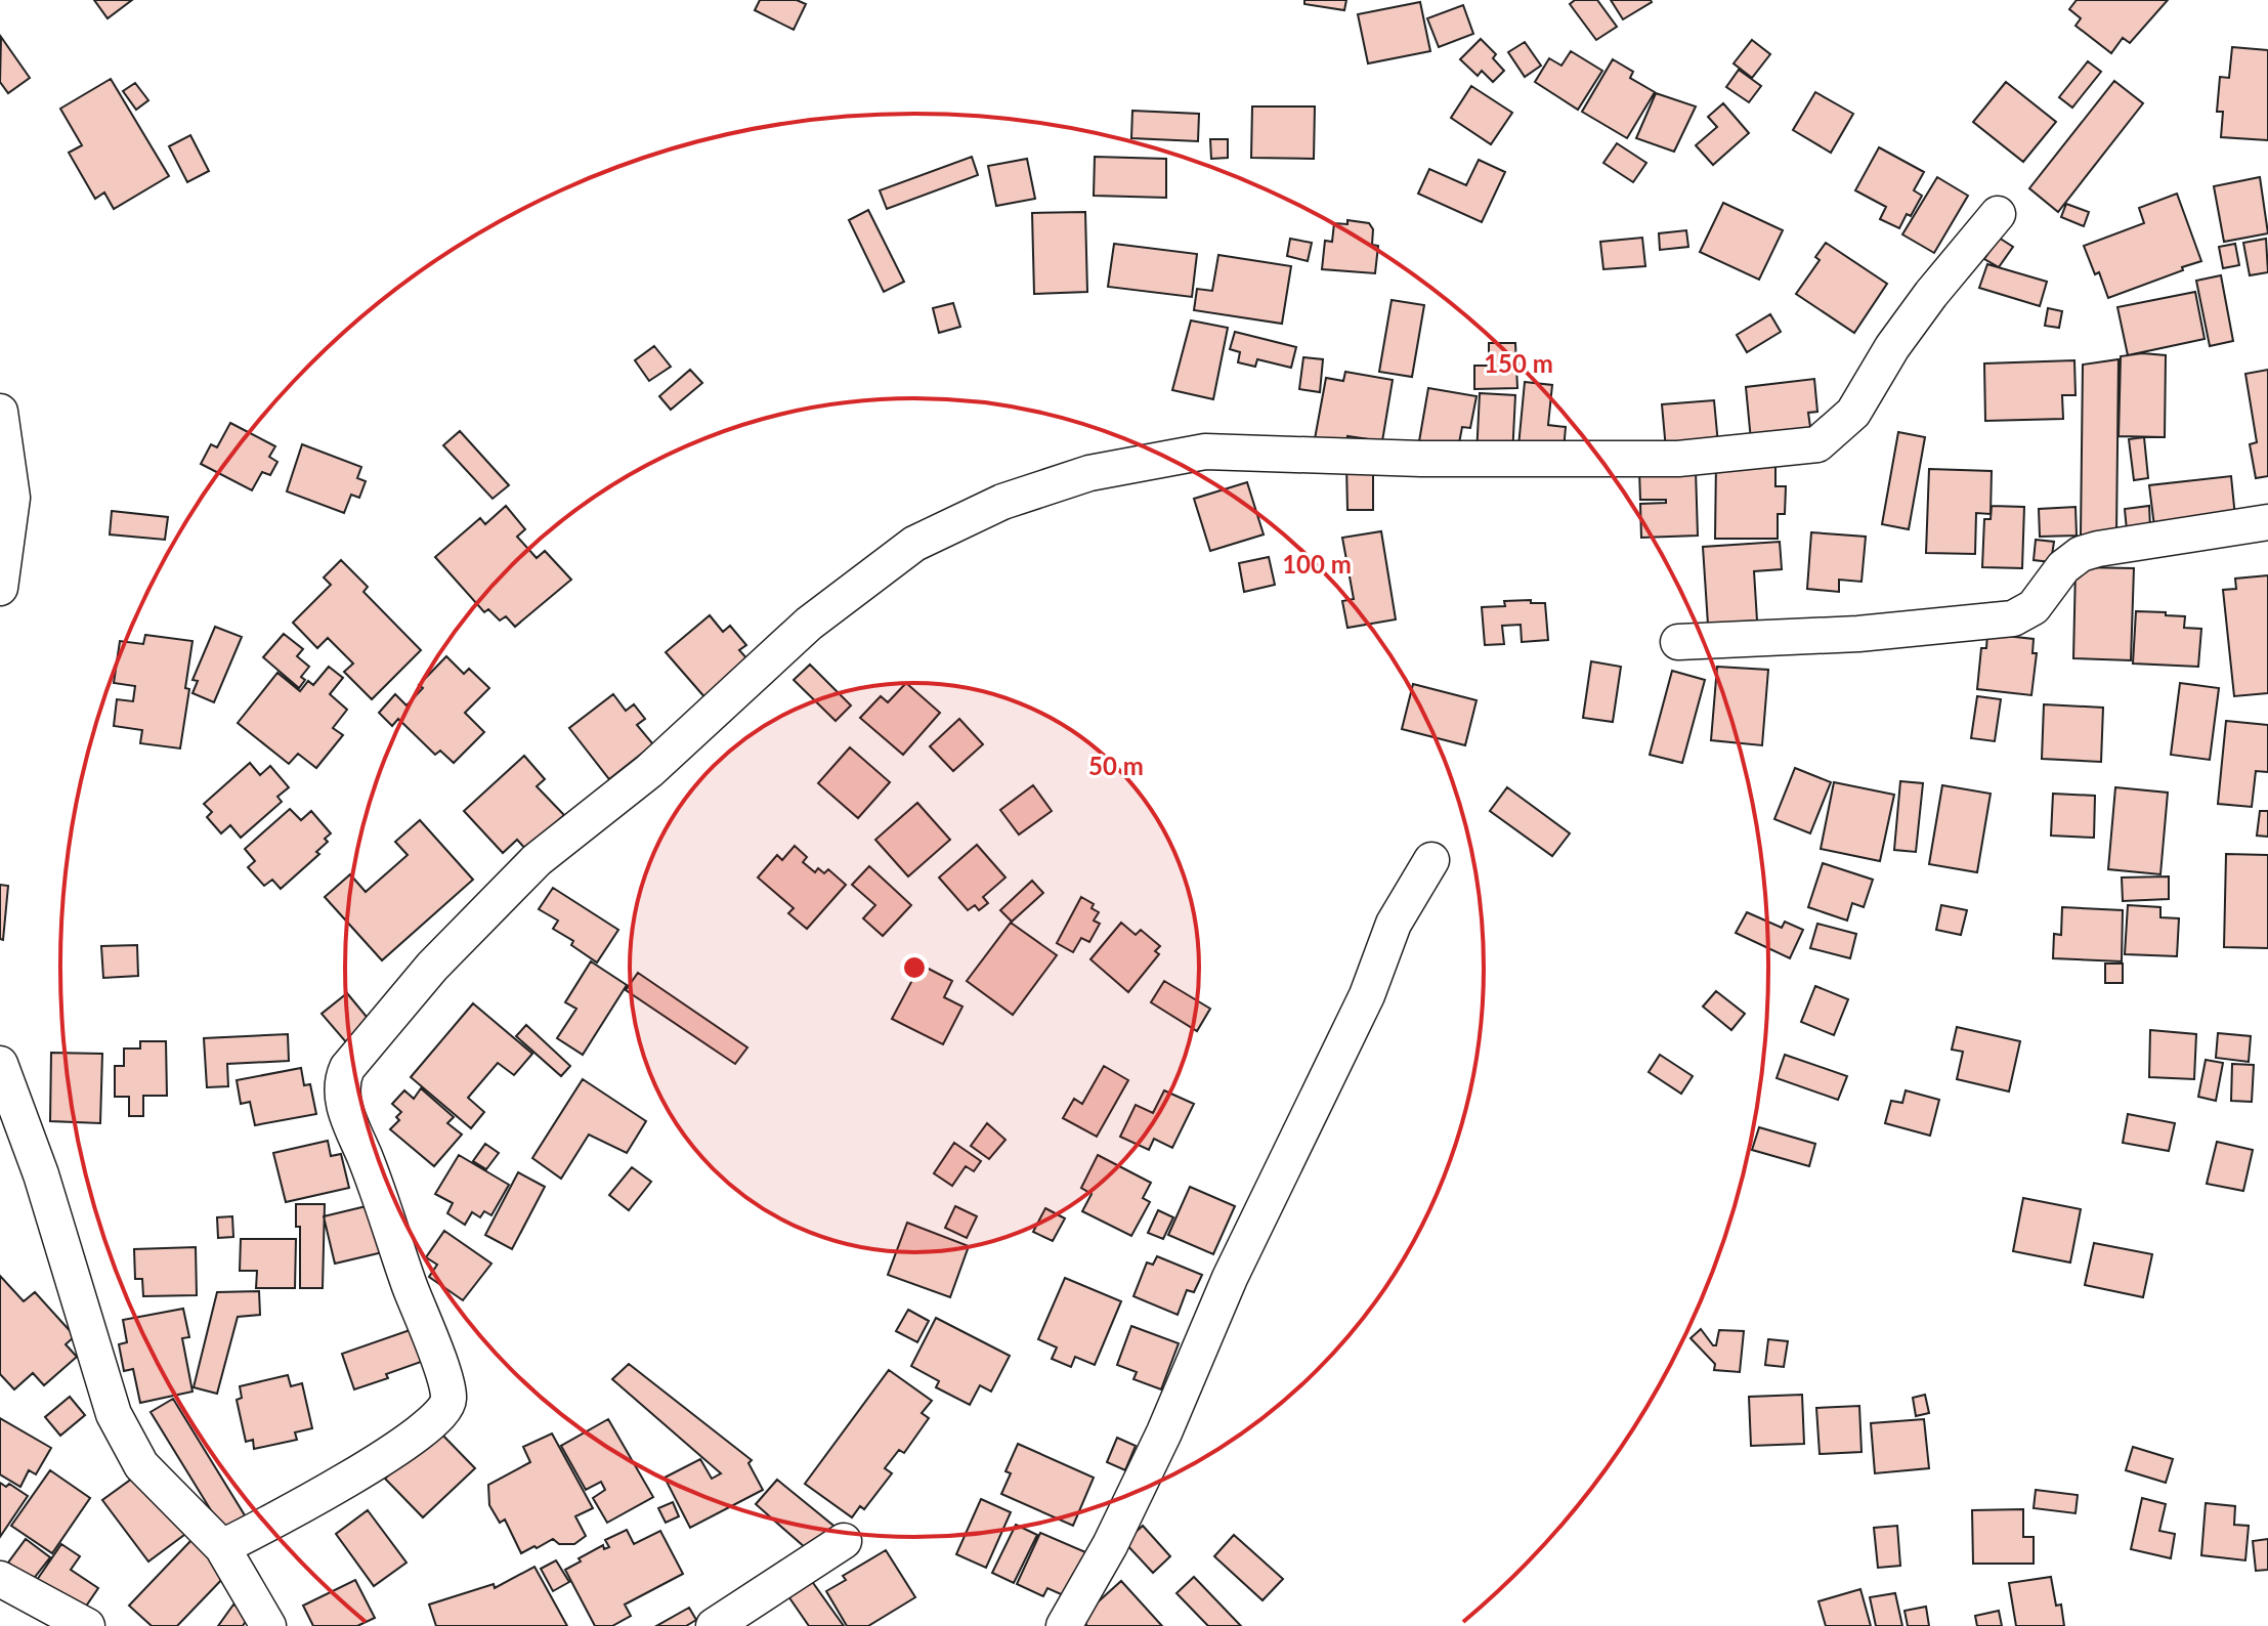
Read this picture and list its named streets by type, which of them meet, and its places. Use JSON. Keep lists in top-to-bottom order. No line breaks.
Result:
{"rings":["150 m","100 m","50 m"]}
